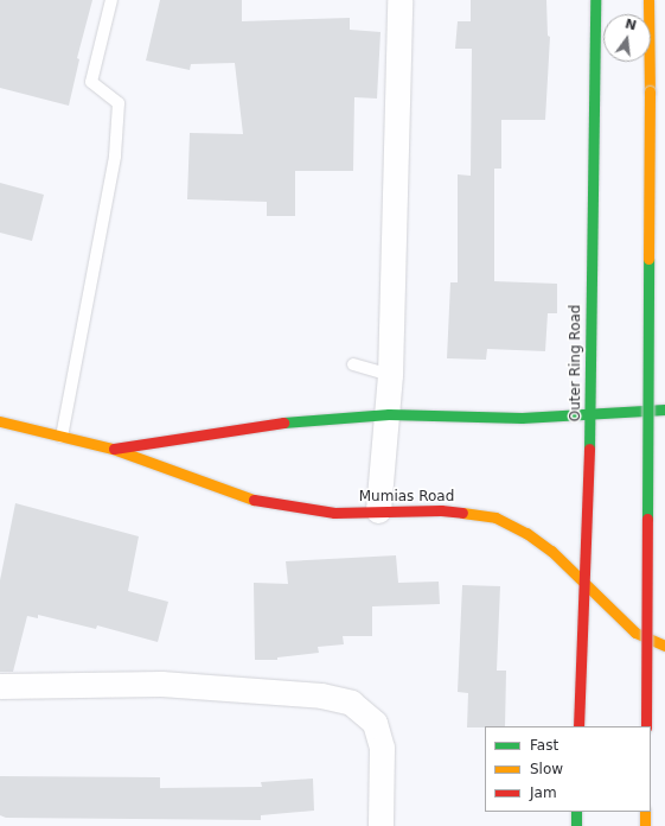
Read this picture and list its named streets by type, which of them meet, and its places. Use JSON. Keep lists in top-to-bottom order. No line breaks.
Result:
{"streets":{"main road":["Outer Ring Road","Mumias Road"]},"crossings":[["Outer Ring Road","Mumias Road"]],"legend":["Fast","Slow","Jam"],"north":"top"}
